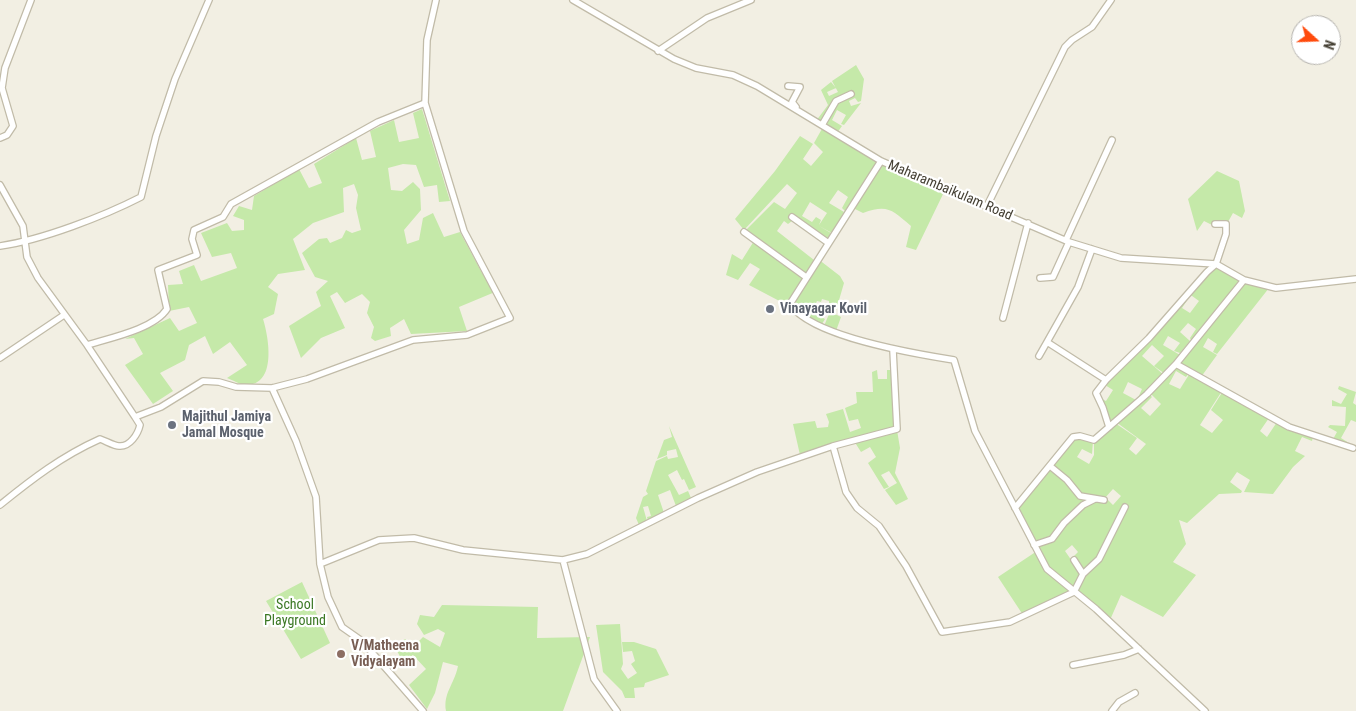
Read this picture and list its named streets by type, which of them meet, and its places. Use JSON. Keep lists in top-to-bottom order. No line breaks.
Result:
{"streets":{"street":["Maharambaikulam Road"]},"parks":["School Playground"],"places":["Vinayagar Kovil","Majithul Jamiya Jamal Mosque","V/Matheena Vidyalayam"],"north":"right"}
